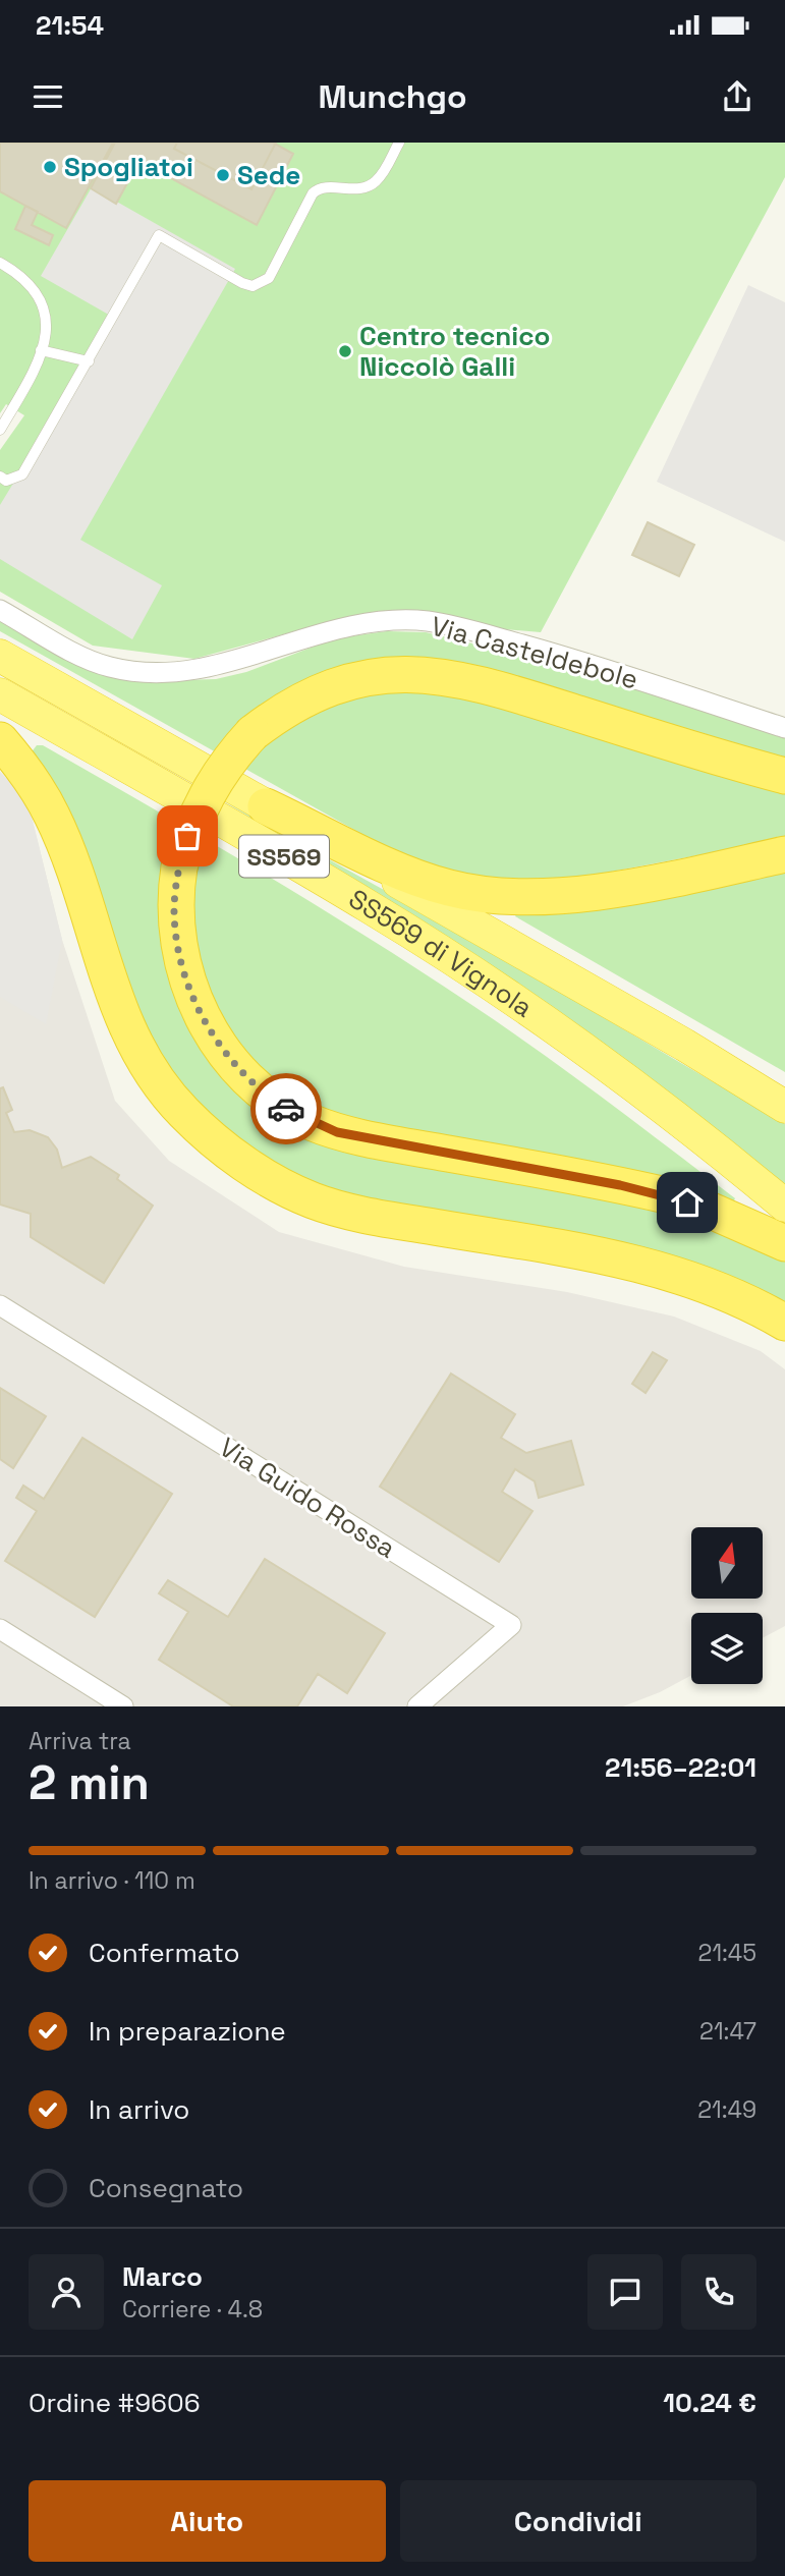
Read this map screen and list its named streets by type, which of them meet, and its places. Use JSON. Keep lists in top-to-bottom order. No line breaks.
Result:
{"streets":{"highway":["SS569","SS569 di Vignola"],"street":["Via Casteldebole","Via Guido Rossa"]},"places":["Spogliatoi","Sede","Centro tecnico Niccolò Galli"],"north":"top","page":{"status":"21:54","header":"Munchgo","heading":["2 min","Arriva tra","21:56–22:01"],"panel":["Marco","Corriere · 4.8","Ordine #9606","10.24 €"],"bar":"In arrivo · 110 m","list":[["Confermato","21:45"],["In preparazione","21:47"],["In arrivo","21:49"],"Consegnato"],"buttons":["Aiuto","Condividi"]}}
